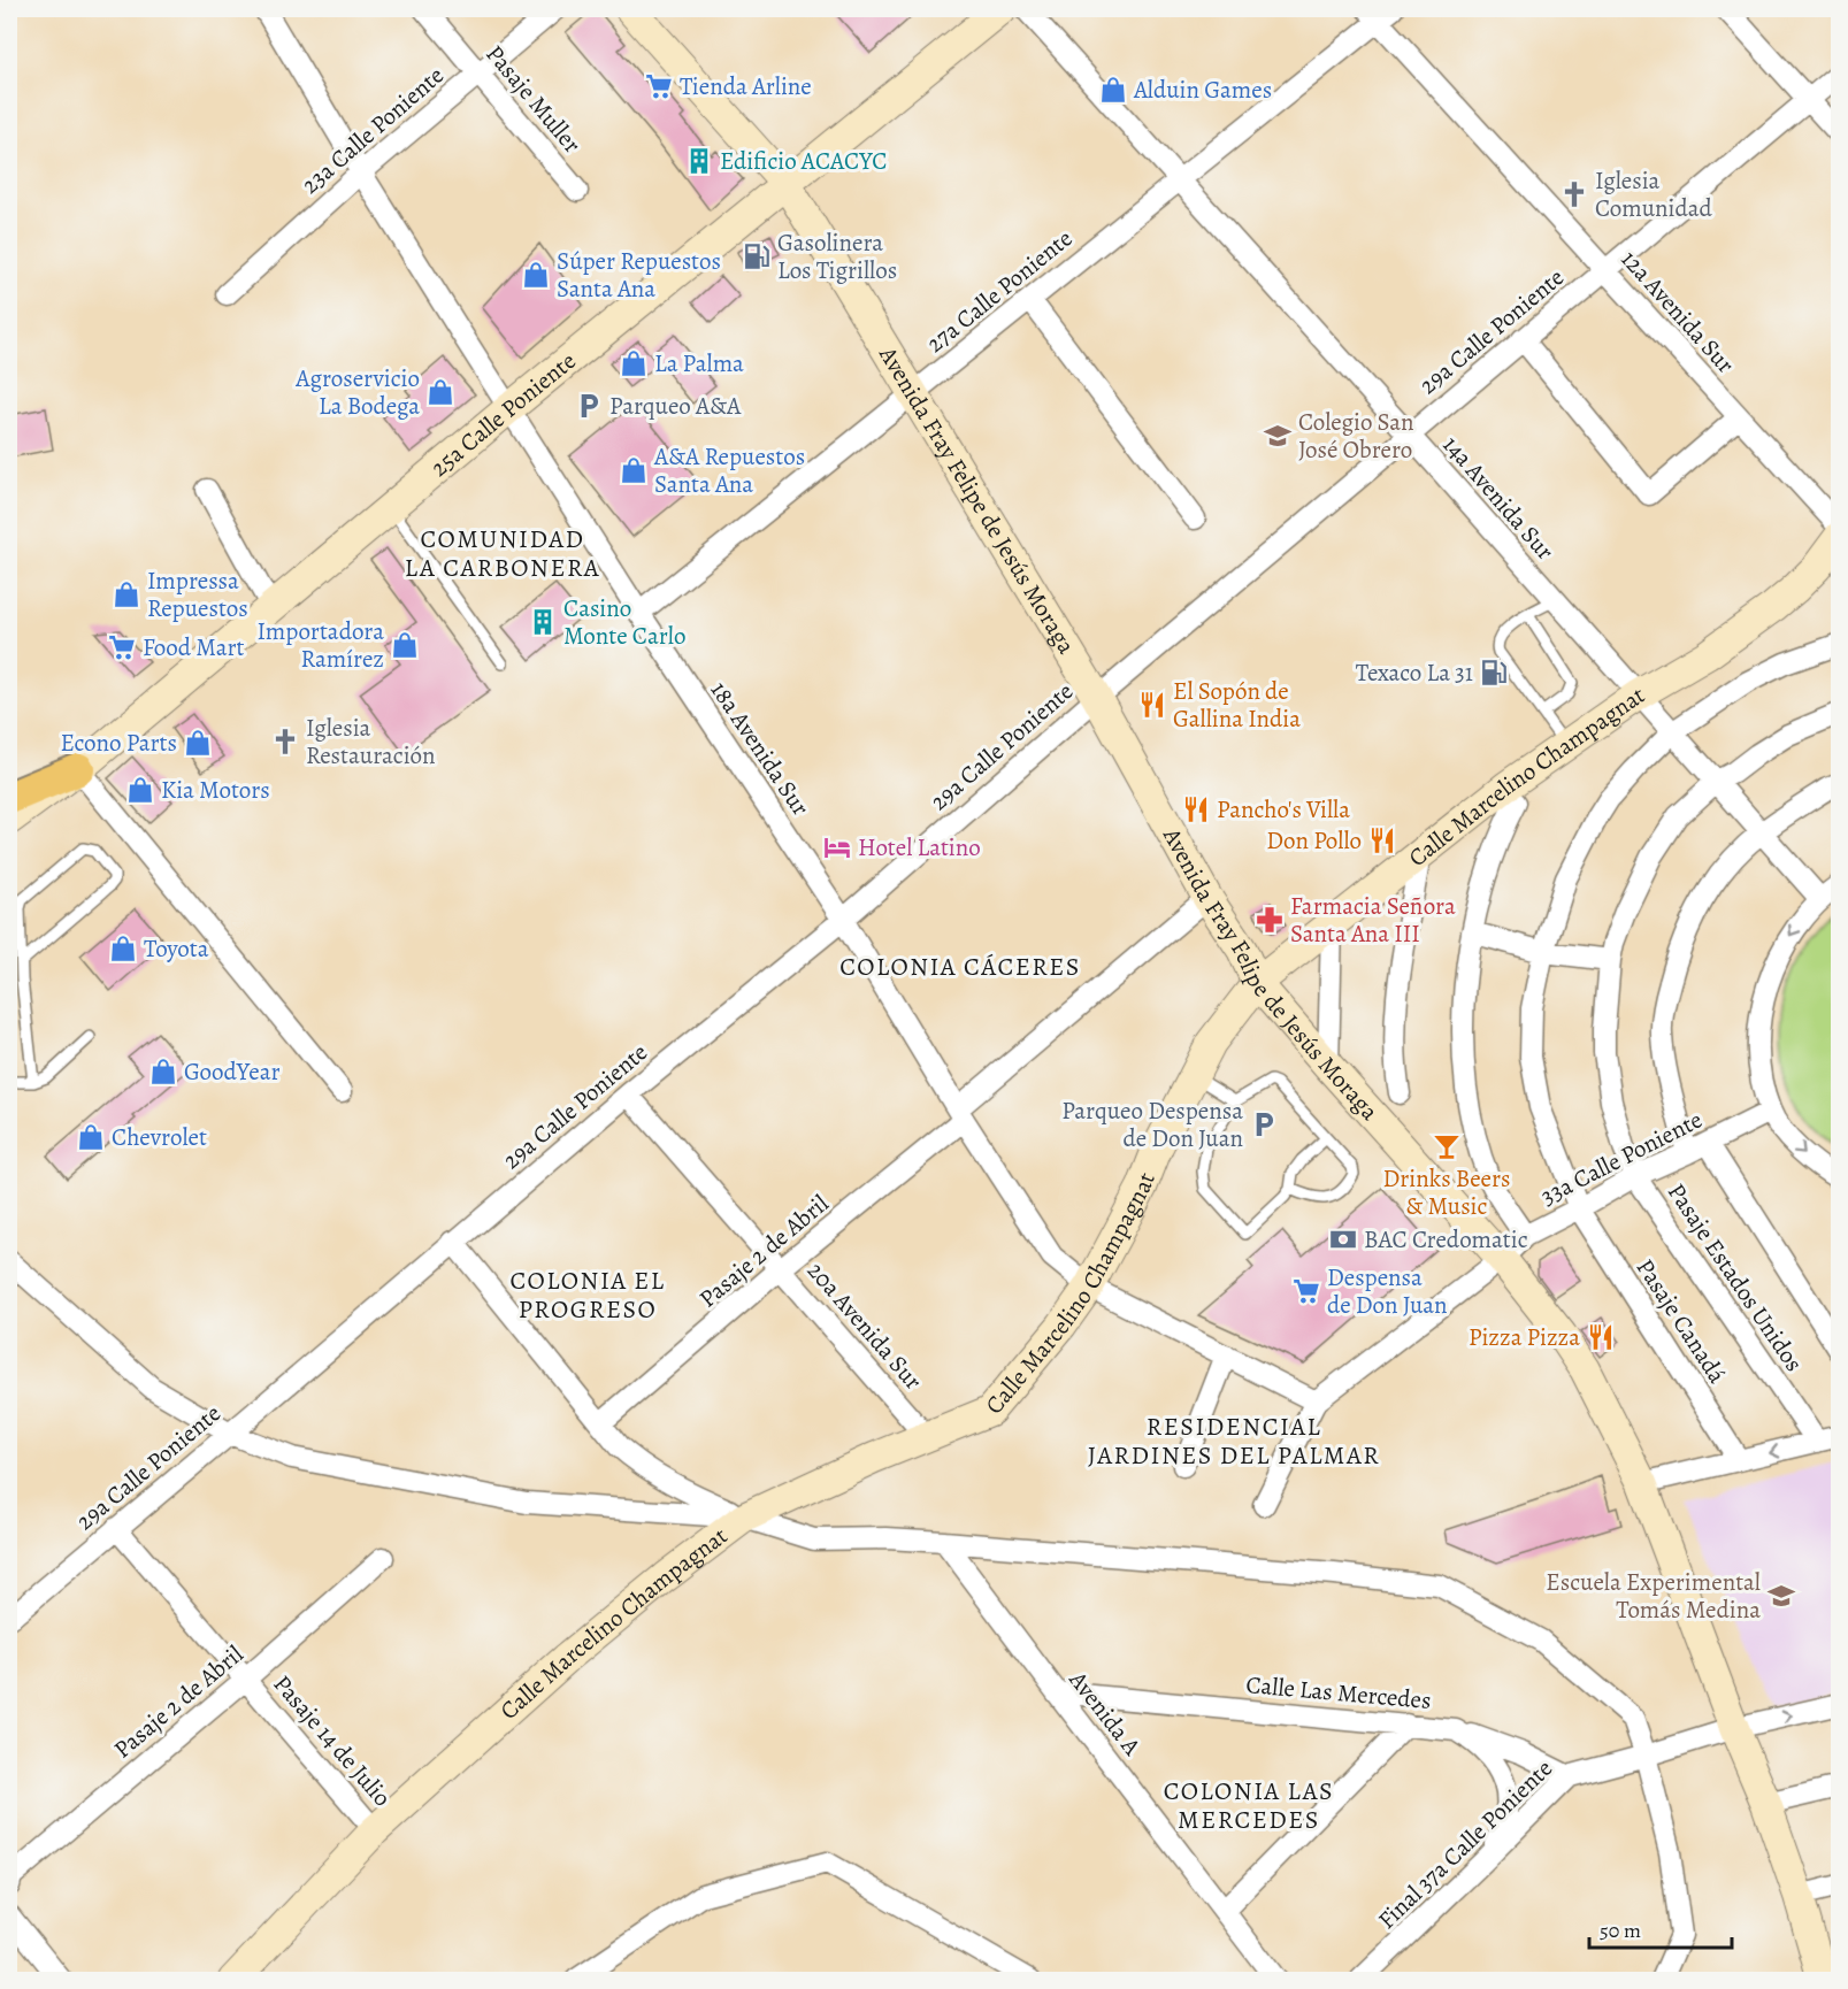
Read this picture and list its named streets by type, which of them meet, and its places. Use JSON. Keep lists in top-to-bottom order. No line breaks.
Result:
{"streets":{"street":["Pasaje Muller","23a Calle Poniente","27a Calle Poniente","12a Avenida Sur","29a Calle Poniente","25a Calle Poniente","14a Avenida Sur","Avenida Fray Felipe de Jesús Moraga","18a Avenida Sur","Calle Marcelino Champagnat","33a Calle Poniente","Pasaje 2 de Abril","Pasaje Estados Unidos","Pasaje Canadá","20a Avenida Sur","Calle Las Mercedes","Avenida A","Pasaje 14 de Julio","Final 37a Calle Poniente"]},"crossings":[["Pasaje Muller","23a Calle Poniente"],["23a Calle Poniente","18a Avenida Sur"],["27a Calle Poniente","12a Avenida Sur"],["27a Calle Poniente","14a Avenida Sur"],["27a Calle Poniente","Avenida Fray Felipe de Jesús Moraga"],["27a Calle Poniente","18a Avenida Sur"],["12a Avenida Sur","29a Calle Poniente"],["29a Calle Poniente","14a Avenida Sur"],["29a Calle Poniente","Avenida Fray Felipe de Jesús Moraga"],["29a Calle Poniente","18a Avenida Sur"],["29a Calle Poniente","20a Avenida Sur"],["29a Calle Poniente","Pasaje 14 de Julio"],["25a Calle Poniente","Avenida Fray Felipe de Jesús Moraga"],["25a Calle Poniente","18a Avenida Sur"],["14a Avenida Sur","Calle Marcelino Champagnat"],["14a Avenida Sur","Pasaje Estados Unidos"],["14a Avenida Sur","Pasaje Canadá"],["Avenida Fray Felipe de Jesús Moraga","Calle Marcelino Champagnat"],["Avenida Fray Felipe de Jesús Moraga","33a Calle Poniente"],["Avenida Fray Felipe de Jesús Moraga","Pasaje 2 de Abril"],["Avenida Fray Felipe de Jesús Moraga","Final 37a Calle Poniente"],["18a Avenida Sur","Calle Marcelino Champagnat"],["18a Avenida Sur","33a Calle Poniente"],["18a Avenida Sur","Pasaje 2 de Abril"],["Calle Marcelino Champagnat","20a Avenida Sur"],["Calle Marcelino Champagnat","Pasaje 14 de Julio"],["33a Calle Poniente","Pasaje Estados Unidos"],["33a Calle Poniente","Pasaje Canadá"],["Pasaje 2 de Abril","20a Avenida Sur"],["Pasaje 2 de Abril","Pasaje 14 de Julio"],["Calle Las Mercedes","Avenida A"],["Calle Las Mercedes","Final 37a Calle Poniente"]],"districts":["COMUNIDAD LA CARBONERA","COLONIA CÁCERES","COLONIA EL PROGRESO","RESIDENCIAL JARDINES DEL PALMAR","COLONIA LAS MERCEDES"],"places":{"supermarket":["Tienda Arline","Food Mart","Despensa de Don Juan"],"shop":["Alduin Games","Súper Repuestos Santa Ana","La Palma","Agroservicio La Bodega","A&A Repuestos Santa Ana","Impressa Repuestos","Importadora Ramírez","Econo Parts","Kia Motors","Toyota","GoodYear","Chevrolet"],"building":["Edificio ACACYC","Casino Monte Carlo"],"church":["Iglesia Comunidad","Iglesia Restauración"],"fuel station":["Gasolinera Los Tigrillos","Texaco La 31"],"parking":["Parqueo A&A","Parqueo Despensa de Don Juan"],"school or university":["Colegio San José Obrero","Escuela Experimental Tomás Medina"],"restaurant":["El Sopón de Gallina India","Pancho's Villa","Don Pollo","Pizza Pizza"],"hotel":["Hotel Latino"],"pharmacy":["Farmacia Señora Santa Ana III"],"bar":["Drinks Beers & Music"],"bank":["BAC Credomatic"]},"scale_bar":"50 m"}
